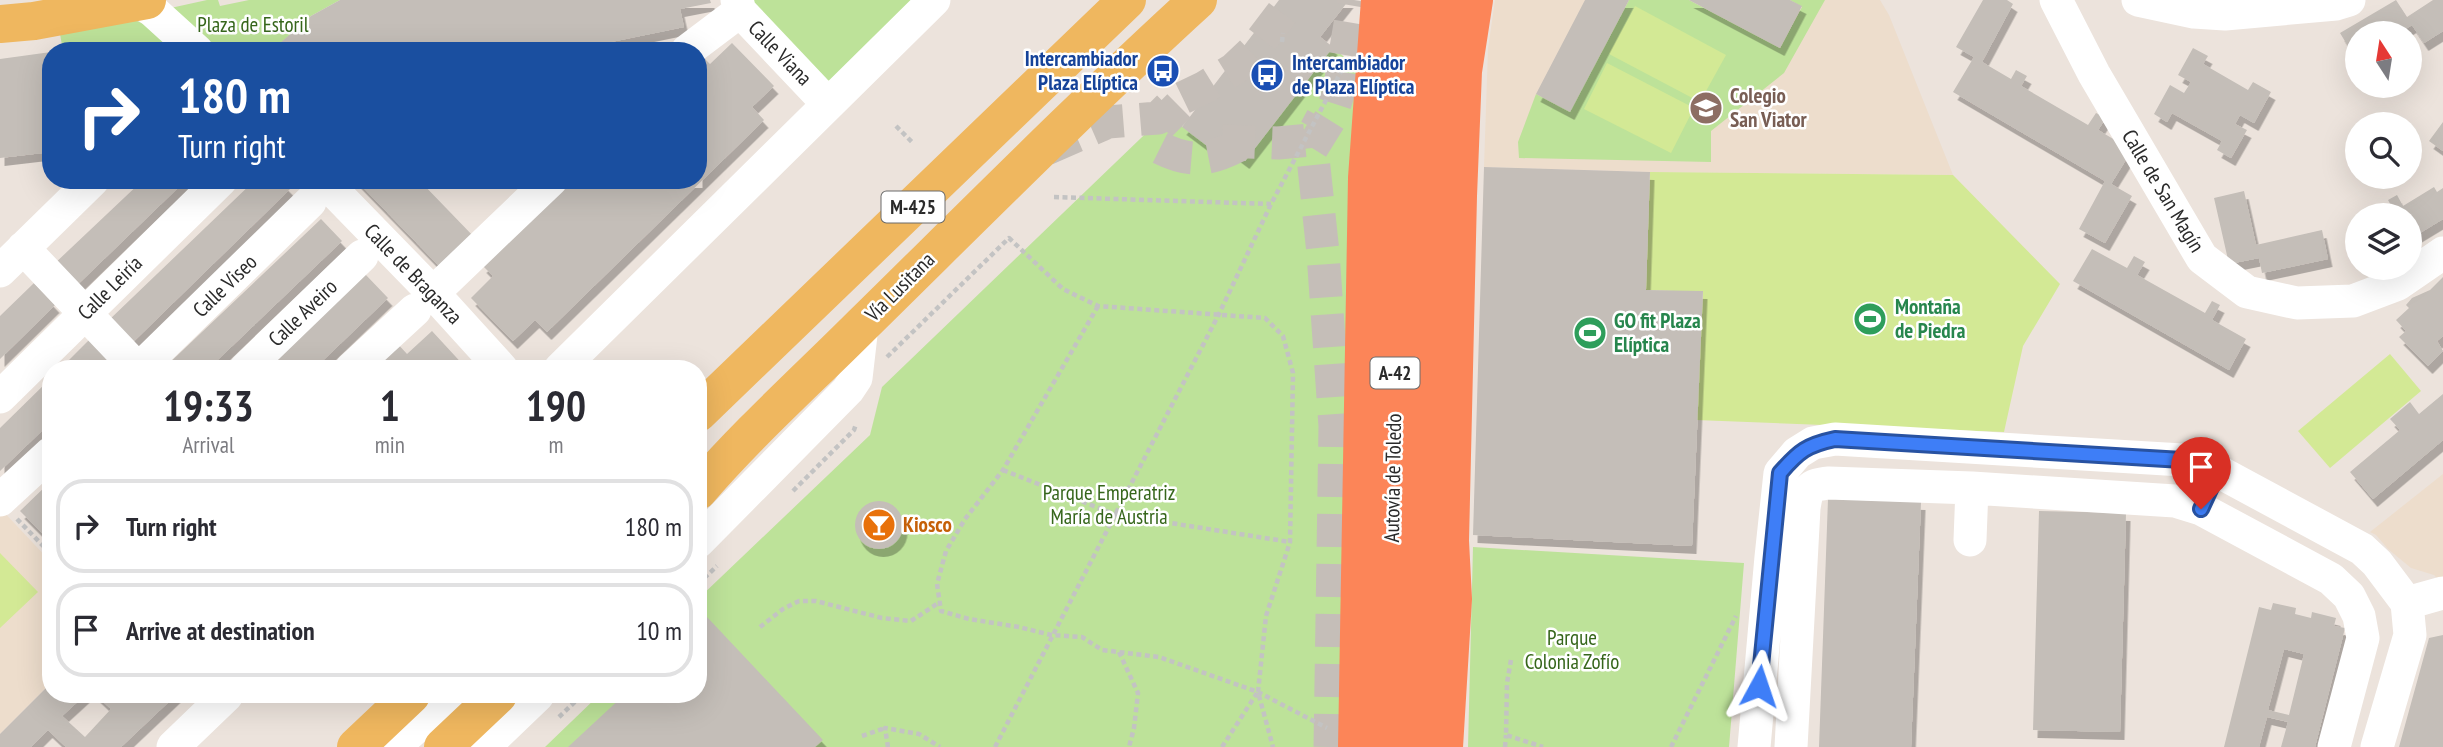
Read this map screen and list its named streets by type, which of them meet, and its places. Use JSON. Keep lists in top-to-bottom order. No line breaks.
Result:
{"streets":{"highway":["A-42","Autovía de Toledo"],"main road":["M-425","Vía Lusitana"],"street":["Calle Viana","Calle de San Magín","Calle de Braganza","Calle Viseo","Calle Leiría","Calle Aveiro"]},"crossings":[["Calle de Braganza","Calle Viseo"]],"parks":["Plaza de Estoril","Parque Emperatriz María de Austria","Parque Colonia Zofío"],"places":{"bus stop":["Intercambiador Plaza Elíptica","Intercambiador de Plaza Elíptica"],"school or university":["Colegio San Viator"],"sports":["Montaña de Piedra","GO fit Plaza Elíptica"],"bar":["Kiosco"]},"north":"top","page":{"turn":["180 m","Turn right"],"eta":["19:33","Arrival","1","min","190","m"],"list":[{"name":"Turn right","value":"180 m"},{"name":"Arrive at destination","value":"10 m"}]}}
